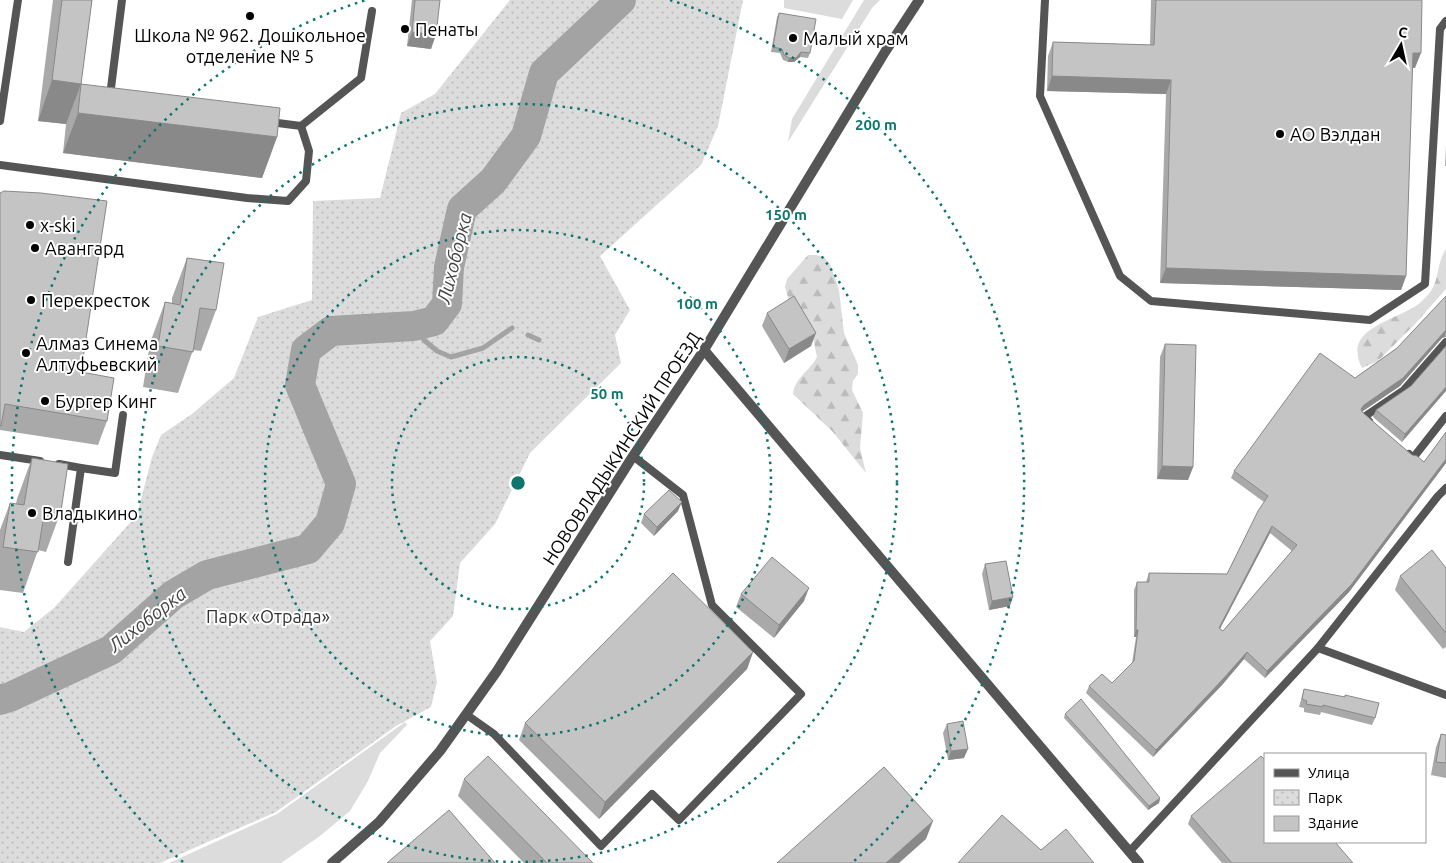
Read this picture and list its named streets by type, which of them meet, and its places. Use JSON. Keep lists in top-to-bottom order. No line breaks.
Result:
{"streets":{"street":["НОВОВЛАДЫКИНСКИЙ ПРОЕЗД"]},"water":["Лихоборка"],"parks":["Парк «Отрада»"],"places":["Школа № 962. Дошкольное отделение № 5","Пенаты","Малый храм","АО Вэлдан","x-ski","Авангард","Перекресток","Алмаз Синема Алтуфьевский","Бургер Кинг","Владыкино"],"legend":["Улица","Парк","Здание"],"north":"top","rings":["200 m","150 m","100 m","50 m"]}
